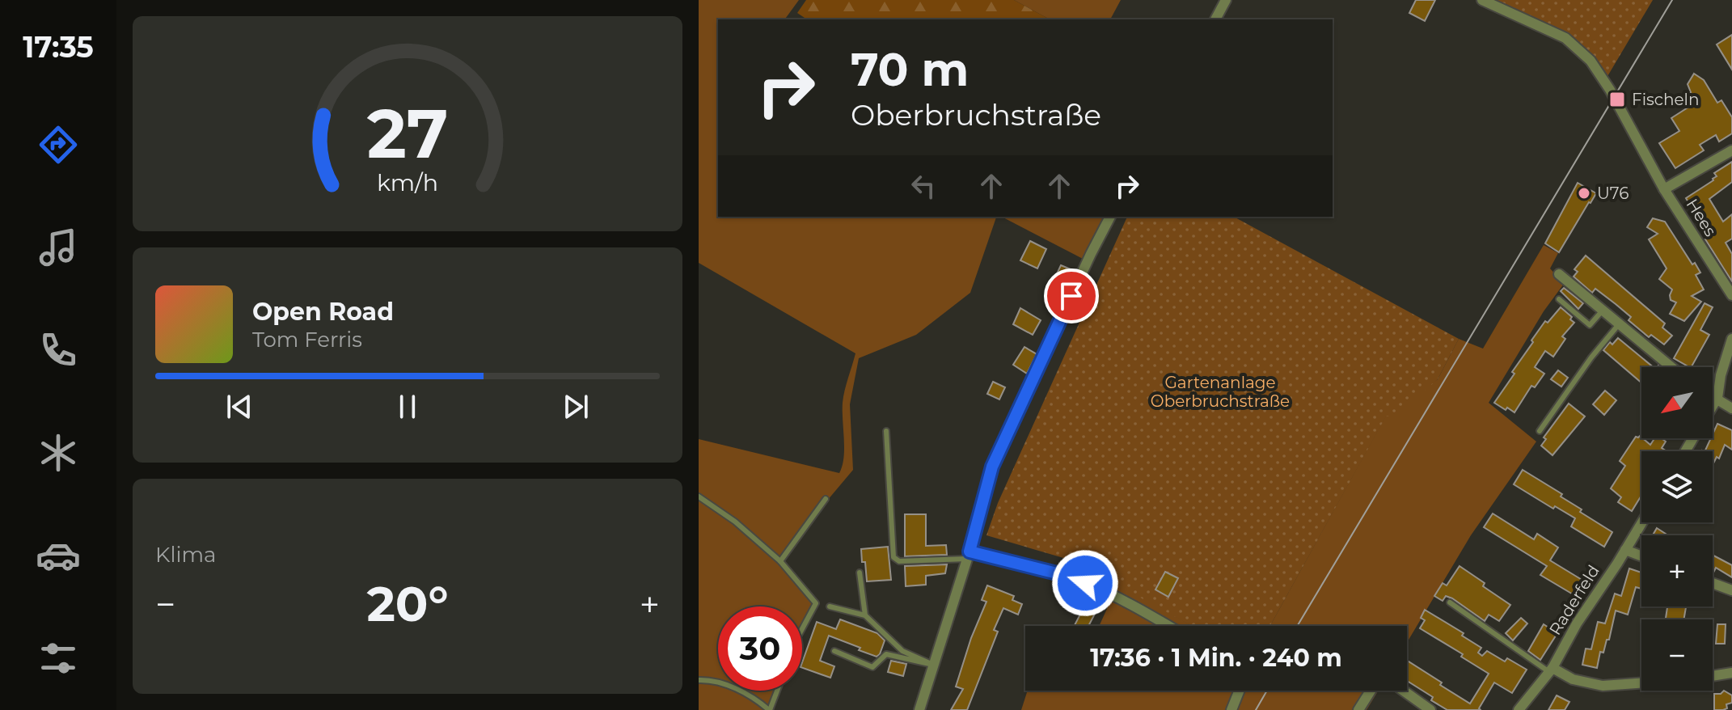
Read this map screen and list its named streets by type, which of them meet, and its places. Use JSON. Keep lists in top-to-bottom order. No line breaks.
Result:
{"streets":{"street":["Hees","Raderfeld"]},"parks":["Gartenanlage Oberbruchstraße"],"places":{"transit":["Fischeln"],"other":["U76"]},"north":"bottom left","page":{"tabs":"17:35","turn":["70 m","Oberbruchstraße"],"song":["Open Road","Tom Ferris"],"map_buttons":["+","−"],"tile":"Klima","heat":["−","20°","+"],"limit":"30","trip":"17:36 · 1 Min. · 240 m","gauge":["27","km/h"]}}
